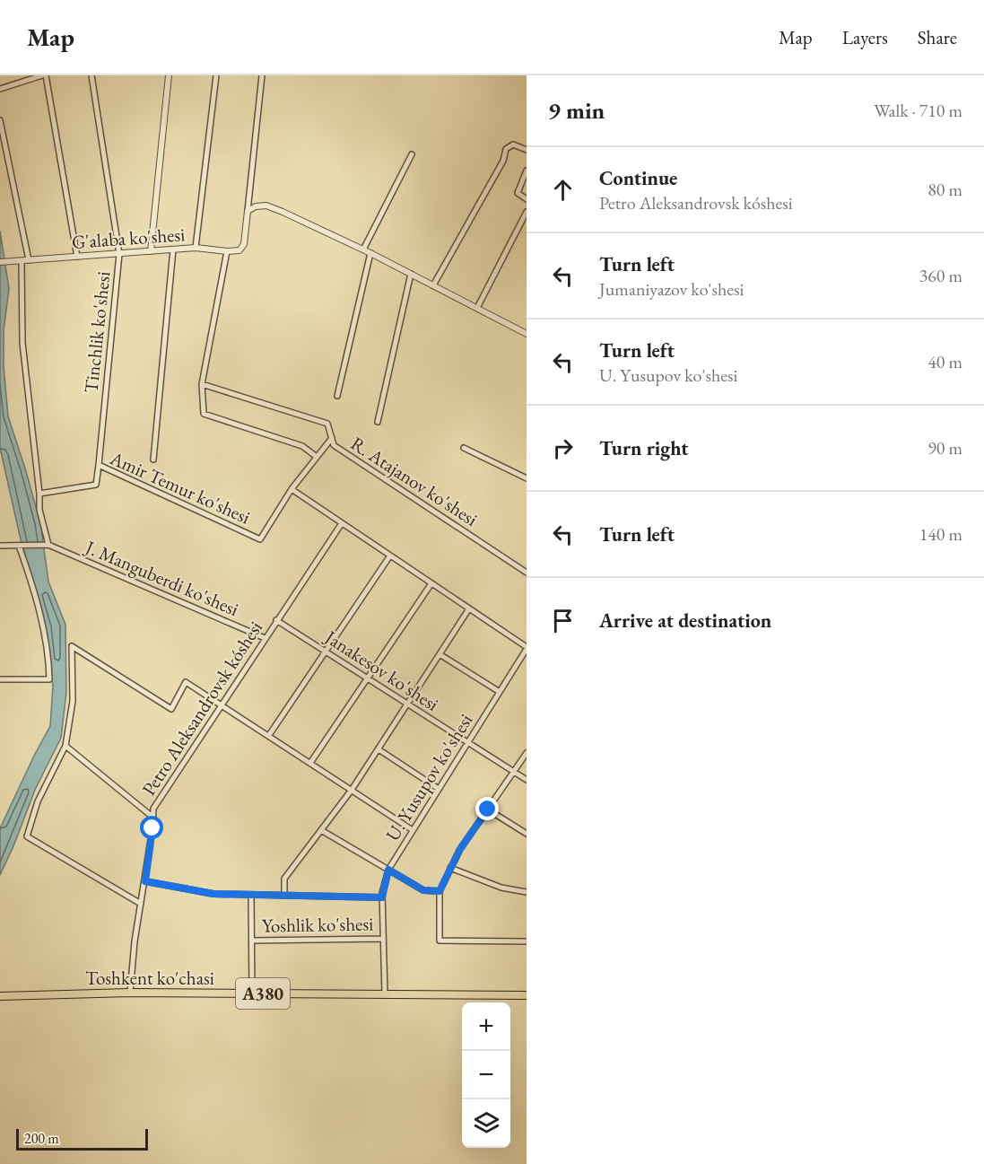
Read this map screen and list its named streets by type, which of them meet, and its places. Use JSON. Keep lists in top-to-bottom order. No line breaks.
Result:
{"streets":{"highway":["Toshkent ko'chasi","A380"],"street":["G'alaba ko'shesi","Tinchlik ko'shesi","R. Atajanov ko'shesi","Amir Temur ko'shesi","J. Manguberdi ko'shesi","Janakesov ko'shesi","Petro Aleksandrovsk kóshesi","U. Yusupov ko'shesi","Yoshlik ko'shesi"]},"crossings":[["G'alaba ko'shesi","Tinchlik ko'shesi"],["Tinchlik ko'shesi","Amir Temur ko'shesi"],["J. Manguberdi ko'shesi","Petro Aleksandrovsk kóshesi"],["Janakesov ko'shesi","Petro Aleksandrovsk kóshesi"],["Janakesov ko'shesi","U. Yusupov ko'shesi"],["Petro Aleksandrovsk kóshesi","Toshkent ko'chasi"],["U. Yusupov ko'shesi","Yoshlik ko'shesi"],["U. Yusupov ko'shesi","Toshkent ko'chasi"]],"scale_bar":"200 m","page":{"header":"Map","nav":["Map","Layers","Share"],"heading":["9 min","Walk · 710 m"],"list":[["Continue","Petro Aleksandrovsk kóshesi","80 m"],["Turn left","Jumaniyazov ko'shesi","360 m"],["Turn left","U. Yusupov ko'shesi","40 m"],["Turn right","90 m"],["Turn left","140 m"],"Arrive at destination"],"map_buttons":["+","−"],"scale":"200 m"}}
